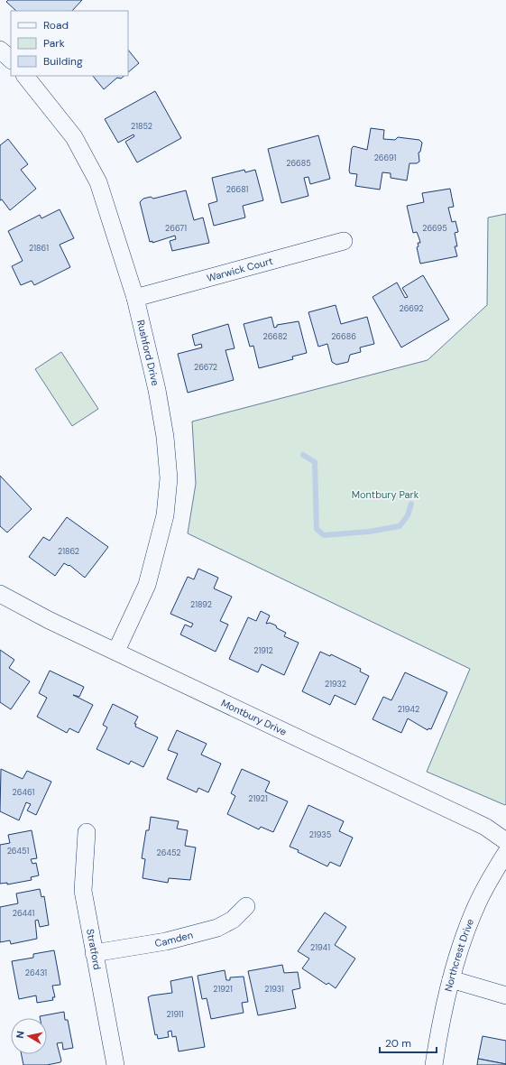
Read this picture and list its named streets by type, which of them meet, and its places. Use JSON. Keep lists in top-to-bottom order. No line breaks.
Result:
{"streets":{"street":["Warwick Court","Rushford Drive","Montbury Drive","Camden","Stratford","Northcrest Drive"]},"crossings":[["Warwick Court","Rushford Drive"],["Rushford Drive","Montbury Drive"],["Camden","Stratford"]],"parks":["Montbury Park"],"house_numbers":["21852","26691","26685","26681","26671","26695","21861","26692","26682","26686","26672","21862","21892","21912","21932","21942","26461","21921","21935","26451","26452","26441","21941","26431","21921","21931","21911"],"legend":["Road","Park","Building"],"scale_bar":"20 m","north":"left"}
